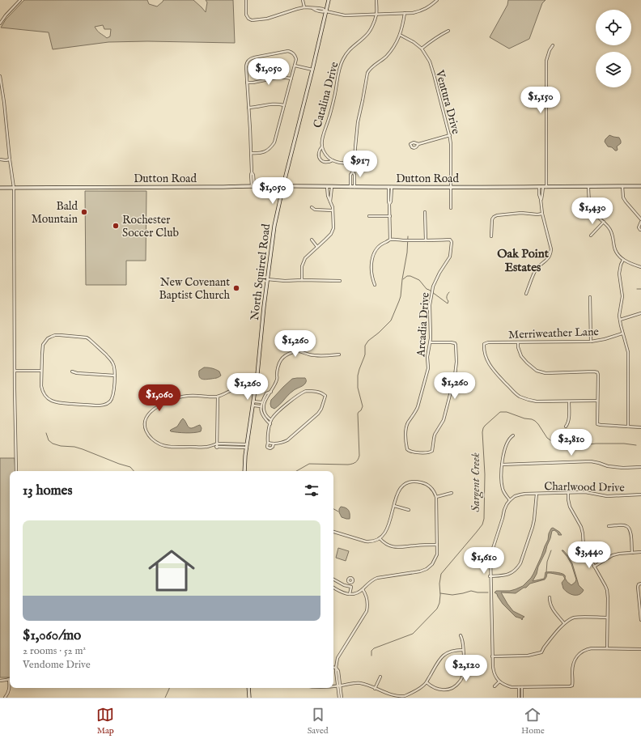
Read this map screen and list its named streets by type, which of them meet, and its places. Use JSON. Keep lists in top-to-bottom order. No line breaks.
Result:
{"streets":{"street":["Catalina Drive","Ventura Drive","Dutton Road","North Squirrel Road","Arcadia Drive","Merriweather Lane","Charlwood Drive"]},"crossings":[["Ventura Drive","Dutton Road"],["Dutton Road","North Squirrel Road"]],"districts":["Oak Point Estates"],"water":["Sargent Creek"],"places":["Bald Mountain","Rochester Soccer Club","New Covenant Baptist Church"],"page":{"price":["$1,050","$1,150","$917","$1,050","$1,430","$1,260","$1,260","$1,260","$1,060","$2,810","$3,440","$1,610","$2,120"],"heading":"13 homes","list":[{"name":"$1,060/mo","note":"2 rooms · 52 m² · Vendome Drive"}],"tabs":["Map","Saved","Home"]}}
